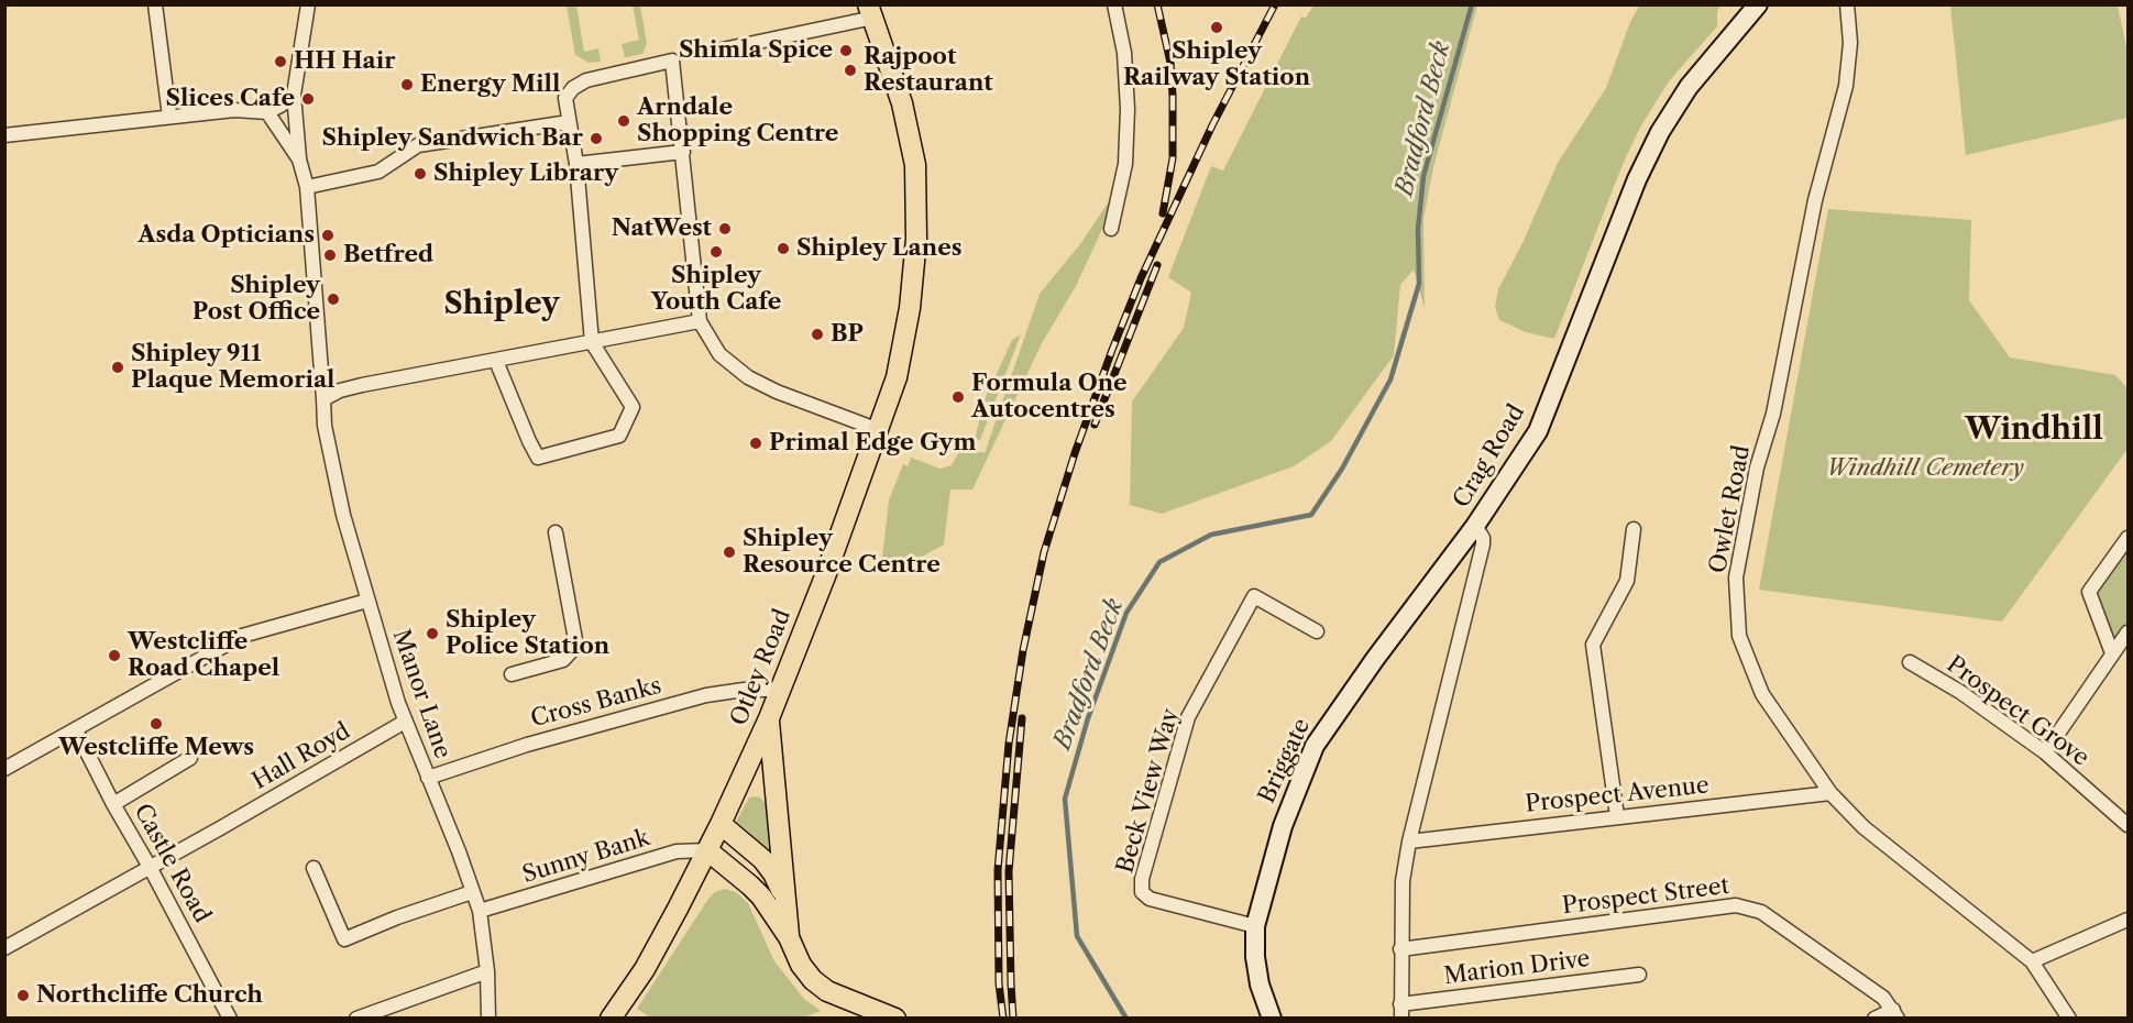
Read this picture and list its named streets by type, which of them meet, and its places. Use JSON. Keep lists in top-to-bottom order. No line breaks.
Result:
{"streets":{"main road":["Crag Road","Otley Road","Briggate"],"street":["Owlet Road","Manor Lane","Cross Banks","Prospect Grove","Hall Royd","Beck View Way","Prospect Avenue","Sunny Bank","Castle Road","Prospect Street","Marion Drive"]},"crossings":[["Crag Road","Briggate"],["Crag Road","Prospect Avenue"],["Crag Road","Prospect Street"],["Crag Road","Marion Drive"],["Owlet Road","Prospect Avenue"],["Otley Road","Cross Banks"],["Otley Road","Sunny Bank"],["Manor Lane","Cross Banks"],["Manor Lane","Hall Royd"],["Manor Lane","Sunny Bank"],["Hall Royd","Castle Road"],["Briggate","Beck View Way"]],"districts":["Shipley","Windhill"],"water":["Bradford Beck"],"parks":["Windhill Cemetery"],"places":["Shipley Railway Station","Shimla Spice","HH Hair","Rajpoot Restaurant","Energy Mill","Slices Cafe","Arndale Shopping Centre","Shipley Sandwich Bar","Shipley Library","NatWest","Asda Opticians","Shipley Lanes","Shipley Youth Cafe","Betfred","Shipley Post Office","BP","Shipley 911 Plaque Memorial","Formula One Autocentres","Primal Edge Gym","Shipley Resource Centre","Shipley Police Station","Westcliffe Road Chapel","Westcliffe Mews","Northcliffe Church"]}
